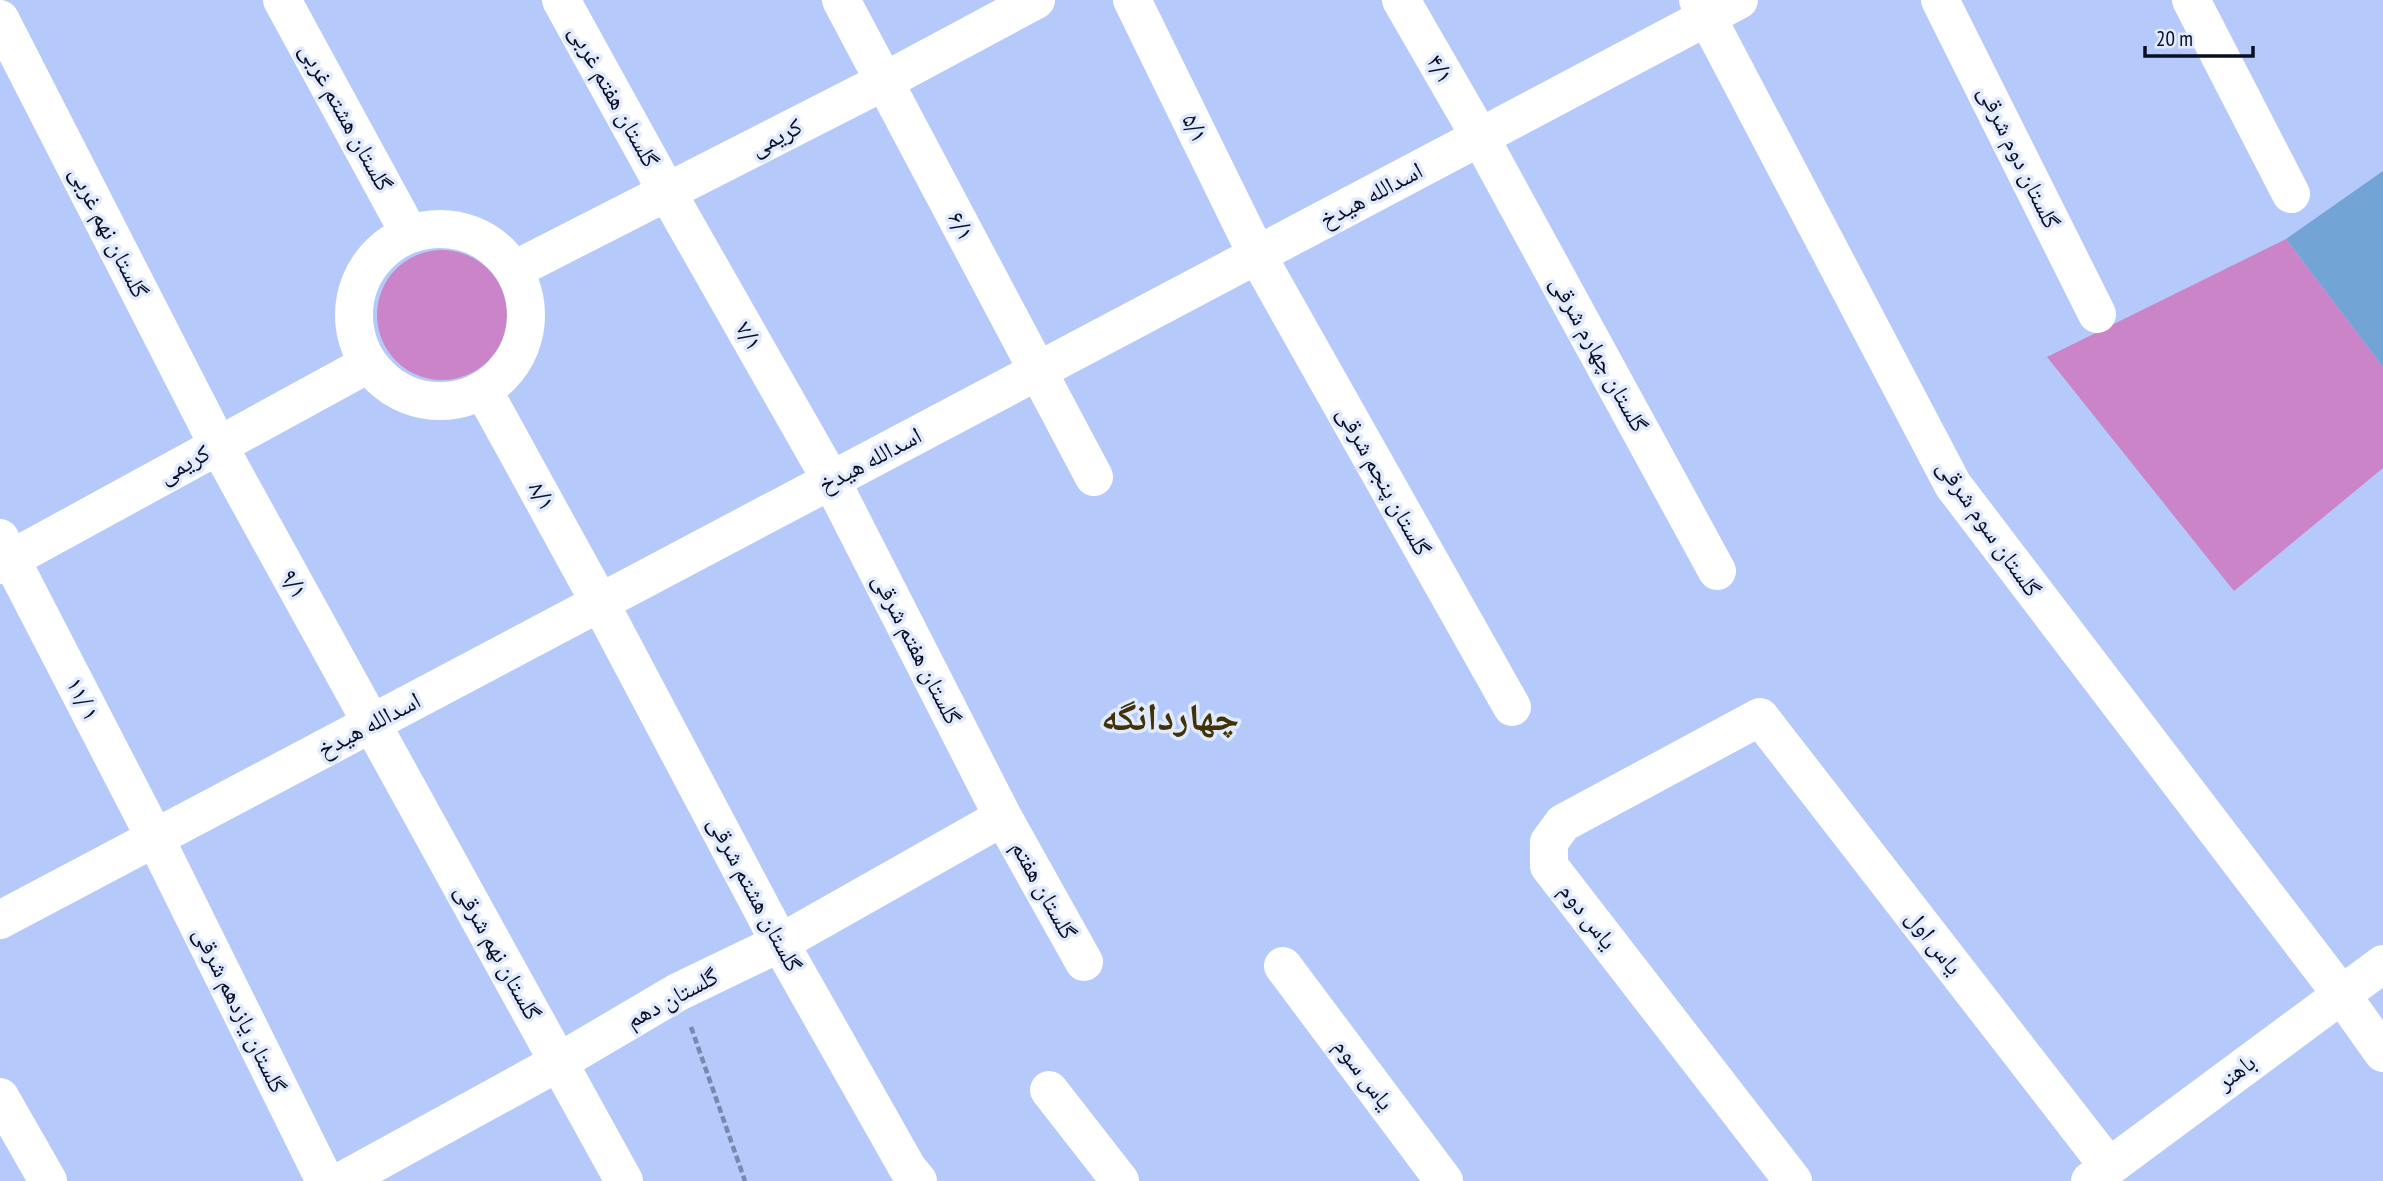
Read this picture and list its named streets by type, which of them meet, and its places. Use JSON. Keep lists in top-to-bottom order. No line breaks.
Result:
{"streets":{"street":["۴/۱","گلستان هفتم غربی","گلستان هشتم غربی","۵/۱","کریمی","گلستان دوم شرقی","اسدالله هیدخ","۶/۱","گلستان نهم غربی","۷/۱","گلستان چهارم شرقی","گلستان پنجم شرقی","۸/۱","گلستان سوم شرقی","۹/۱","گلستان هفتم شرقی","۱۱/ ۱","گلستان هفتم","گلستان هشتم شرقی","یاس دوم","یاس اول","گلستان نهم شرقی","گلستان دهم","گلستان یازدهم شرقی","باهنر","یاس سوم"]},"crossings":[["۴/۱","اسدالله هیدخ"],["۴/۱","گلستان چهارم شرقی"],["گلستان هفتم غربی","کریمی"],["گلستان هفتم غربی","۷/۱"],["گلستان هشتم غربی","کریمی"],["گلستان هشتم غربی","۸/۱"],["۵/۱","اسدالله هیدخ"],["۵/۱","گلستان پنجم شرقی"],["کریمی","۶/۱"],["کریمی","گلستان نهم غربی"],["کریمی","۷/۱"],["کریمی","۸/۱"],["کریمی","۹/۱"],["کریمی","۱۱/ ۱"],["اسدالله هیدخ","۶/۱"],["اسدالله هیدخ","۷/۱"],["اسدالله هیدخ","گلستان چهارم شرقی"],["اسدالله هیدخ","گلستان پنجم شرقی"],["اسدالله هیدخ","۸/۱"],["اسدالله هیدخ","گلستان سوم شرقی"],["اسدالله هیدخ","۹/۱"],["اسدالله هیدخ","گلستان هفتم شرقی"],["اسدالله هیدخ","۱۱/ ۱"],["اسدالله هیدخ","گلستان هشتم شرقی"],["اسدالله هیدخ","گلستان نهم شرقی"],["اسدالله هیدخ","گلستان یازدهم شرقی"],["گلستان نهم غربی","۹/۱"],["۷/۱","گلستان هفتم شرقی"],["۸/۱","گلستان هشتم شرقی"],["گلستان سوم شرقی","باهنر"],["۹/۱","گلستان نهم شرقی"],["گلستان هفتم شرقی","گلستان هفتم"],["گلستان هفتم شرقی","گلستان دهم"],["۱۱/ ۱","گلستان یازدهم شرقی"],["گلستان هفتم","گلستان دهم"],["گلستان هشتم شرقی","گلستان دهم"],["یاس دوم","یاس اول"],["یاس اول","باهنر"],["گلستان نهم شرقی","گلستان دهم"]],"districts":["چهاردانگه"],"scale_bar":"20 m"}
